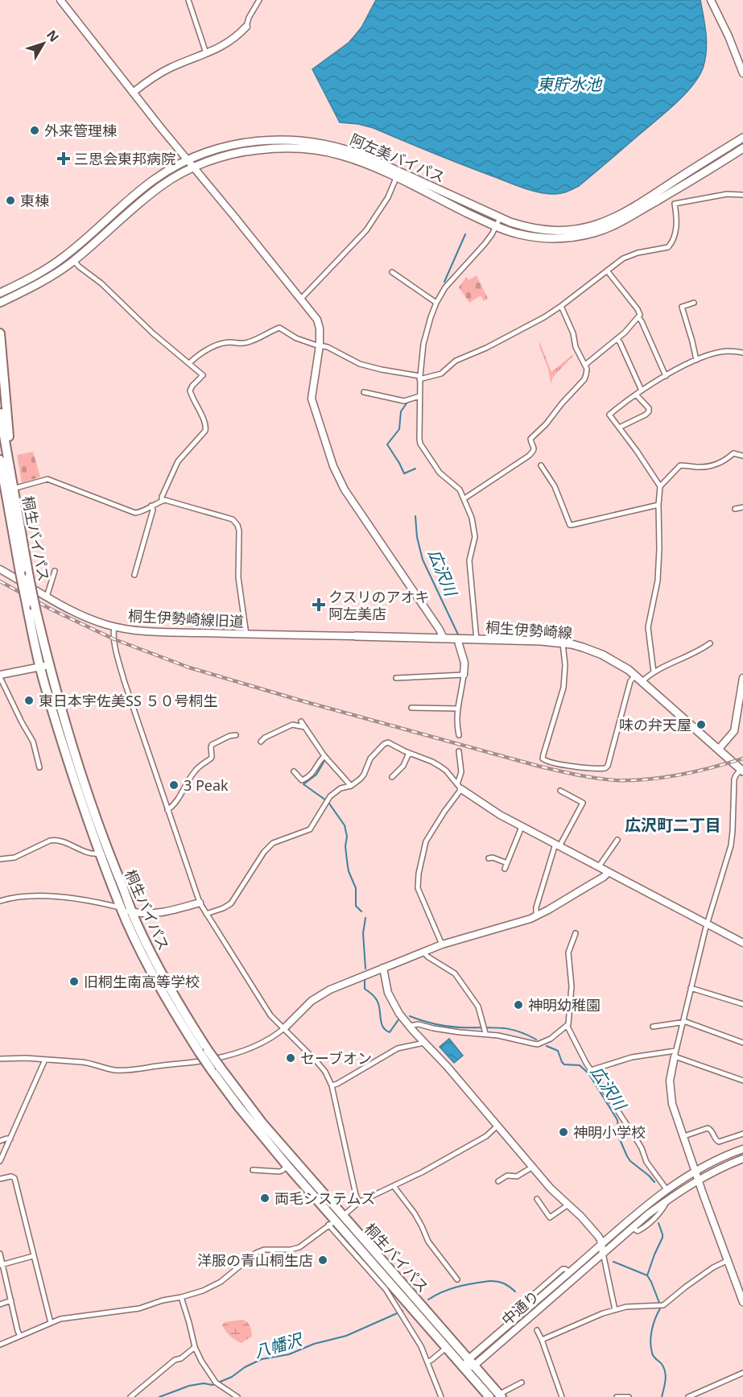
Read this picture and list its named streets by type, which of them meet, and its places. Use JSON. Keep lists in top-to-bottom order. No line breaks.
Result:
{"streets":{"highway":["桐生バイパス"],"main road":["阿左美バイパス","桐生伊勢崎線"],"street":["桐生伊勢崎線旧道","中通り"]},"crossings":[["桐生バイパス","中通り"],["桐生伊勢崎線旧道","桐生伊勢崎線"]],"districts":["広沢町二丁目"],"water":["東貯水池","広沢川","八幡沢"],"places":{"other":["外来管理棟","東棟","東日本宇佐美SS ５０号桐生","味の弁天屋","3 Peak","旧桐生南高等学校","神明幼稚園","セーブオン","神明小学校","両毛システムズ","洋服の青山桐生店"],"health":["三思会東邦病院","クスリのアオキ 阿左美店"]},"north":"top right"}
